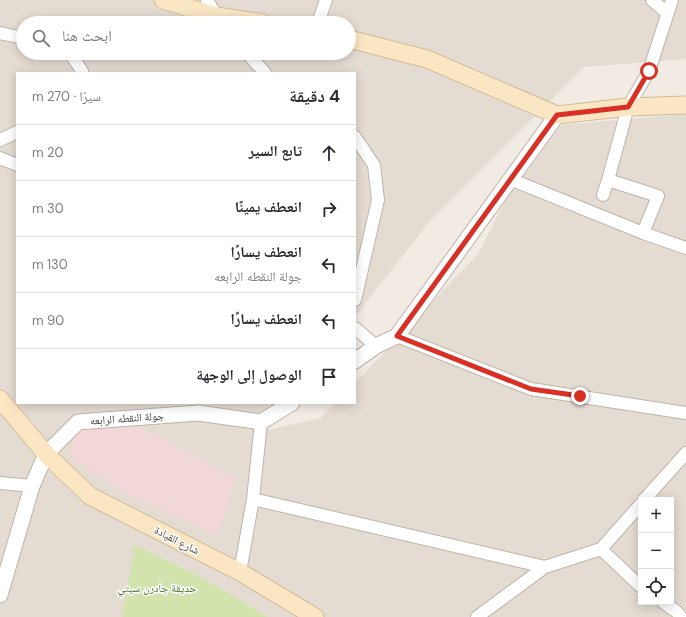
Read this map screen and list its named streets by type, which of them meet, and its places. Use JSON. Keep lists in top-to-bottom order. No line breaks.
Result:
{"streets":{"main road":["شارع القيادة"],"street":["جولة النقطه الرابعه"]},"crossings":[["جولة النقطه الرابعه","شارع القيادة"]],"parks":["حديقة جادرن سيتي"],"page":{"search":"ابحث هنا","heading":["4 دقيقة","سيرًا · 270 m"],"list":[["تابع السير","20 m"],["انعطف يمينًا","30 m"],["انعطف يسارًا","جولة النقطه الرابعه","130 m"],["انعطف يسارًا","90 m"],"الوصول إلى الوجهة"],"map_buttons":["+","−"]}}
